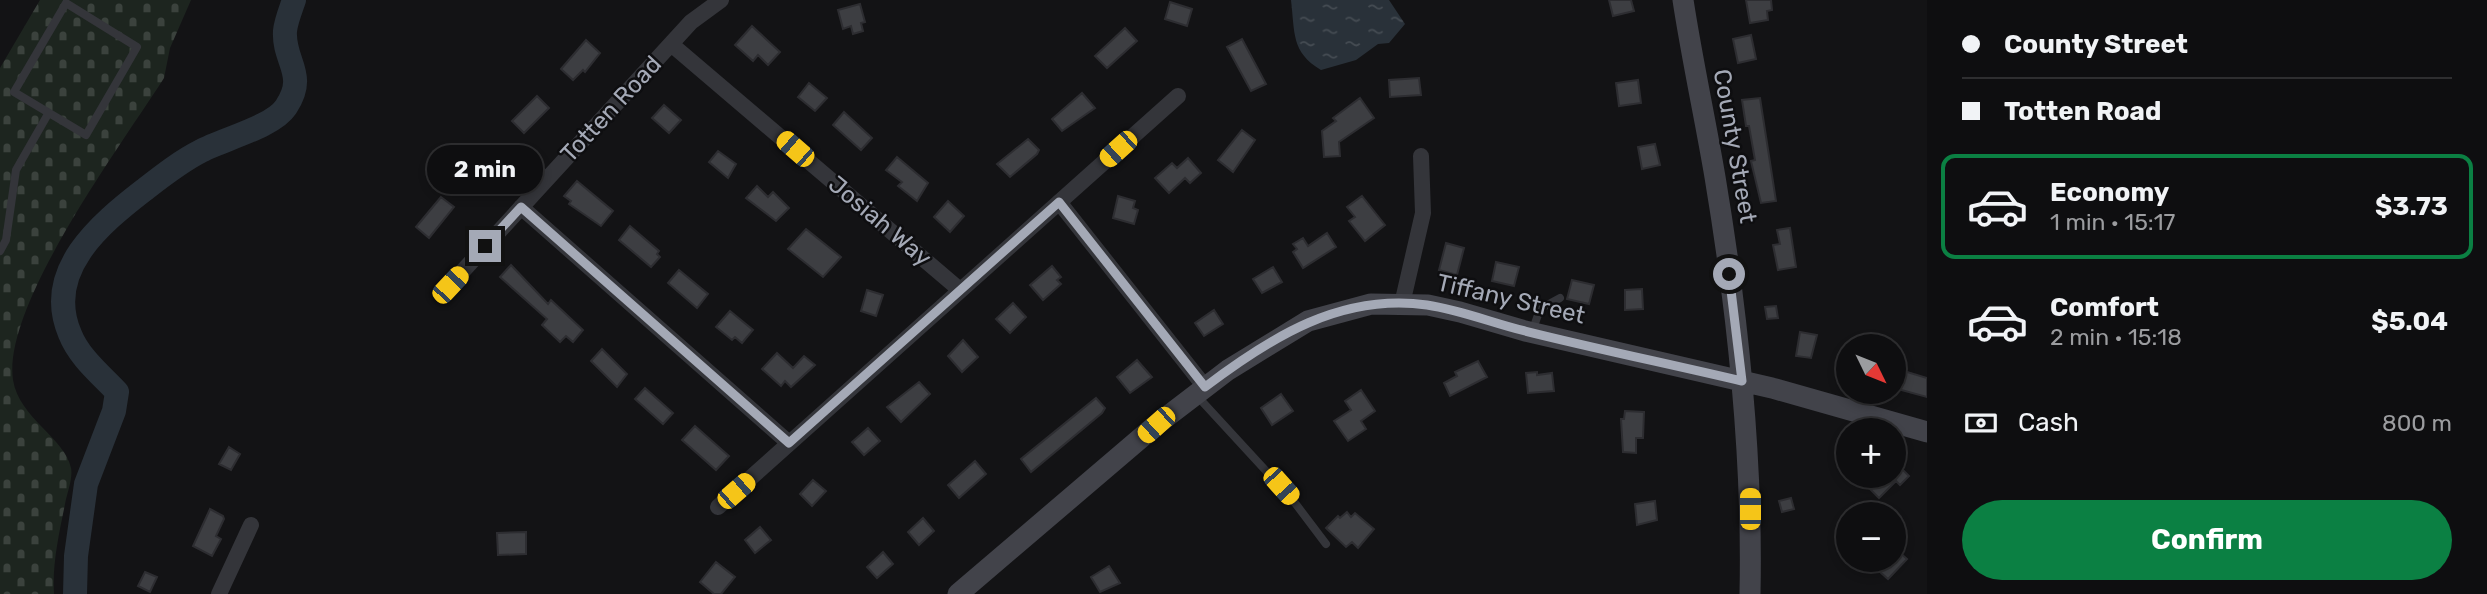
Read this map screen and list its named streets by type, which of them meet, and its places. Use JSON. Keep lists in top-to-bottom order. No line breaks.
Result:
{"streets":{"street":["Totten Road","County Street","Josiah Way","Tiffany Street"]},"crossings":[["Totten Road","Josiah Way"],["County Street","Tiffany Street"]],"north":"bottom right","page":{"banner":["County Street","Totten Road"],"bubble":"2 min","list":[{"name":"Economy","note":"1 min · 15:17","value":"$3.73"},{"name":"Comfort","note":"2 min · 15:18","value":"$5.04"}],"map_buttons":["+","−"],"pay":["Cash","800 m"],"buttons":"Confirm"}}
